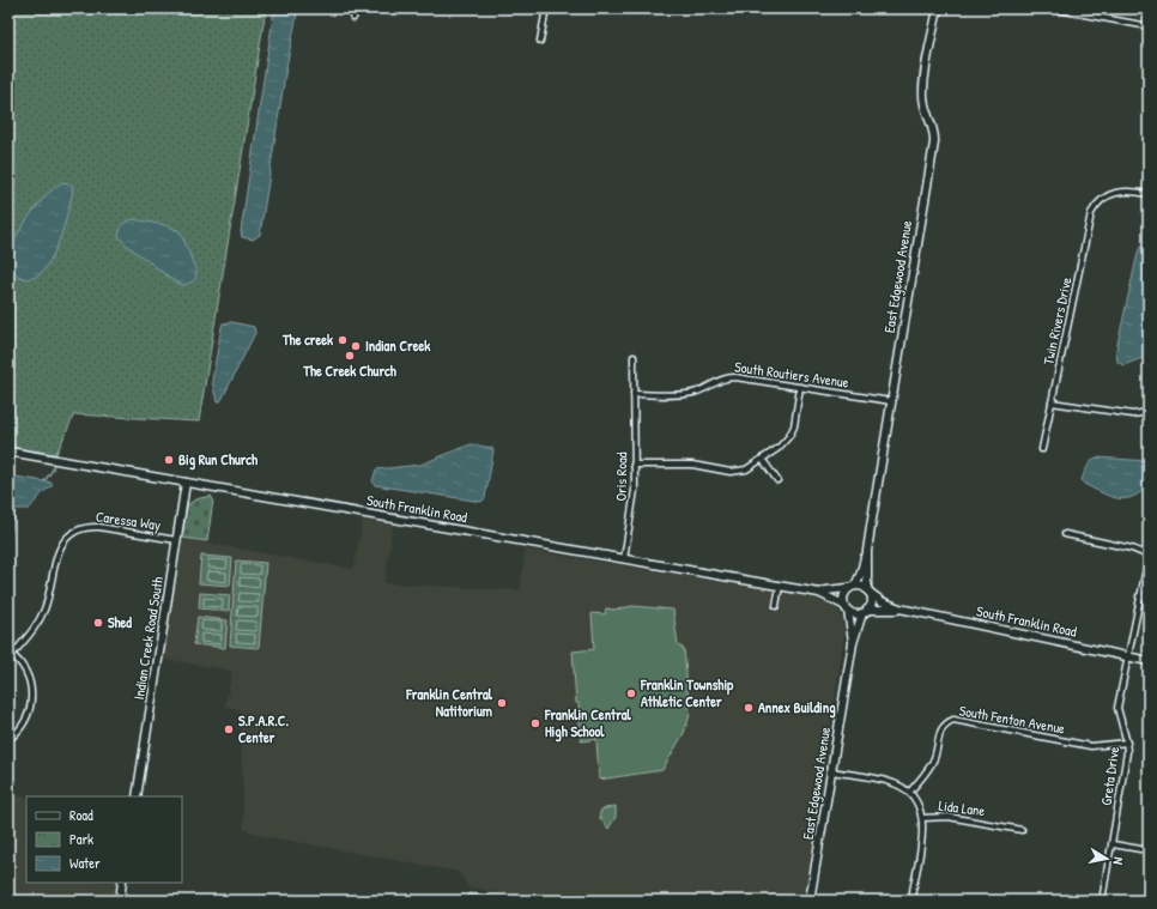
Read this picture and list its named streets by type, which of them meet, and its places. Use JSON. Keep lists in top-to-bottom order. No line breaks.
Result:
{"streets":{"main road":["East Edgewood Avenue","South Franklin Road","Indian Creek Road South"],"street":["Twin Rivers Drive","South Routiers Avenue","Oris Road","Caressa Way","South Fenton Avenue","Greta Drive","Lida Lane"]},"crossings":[["East Edgewood Avenue","South Routiers Avenue"],["South Routiers Avenue","Oris Road"],["Oris Road","South Franklin Road"],["South Franklin Road","Indian Creek Road South"],["South Franklin Road","Greta Drive"],["Caressa Way","Indian Creek Road South"],["South Fenton Avenue","Greta Drive"],["South Fenton Avenue","Lida Lane"]],"places":["The creek","Indian Creek","The Creek Church","Big Run Church","Shed","Franklin Township Athletic Center","Franklin Central Natitorium","Annex Building","Franklin Central High School","S.P.A.R.C. Center"],"legend":["Road","Park","Water"],"north":"right"}
